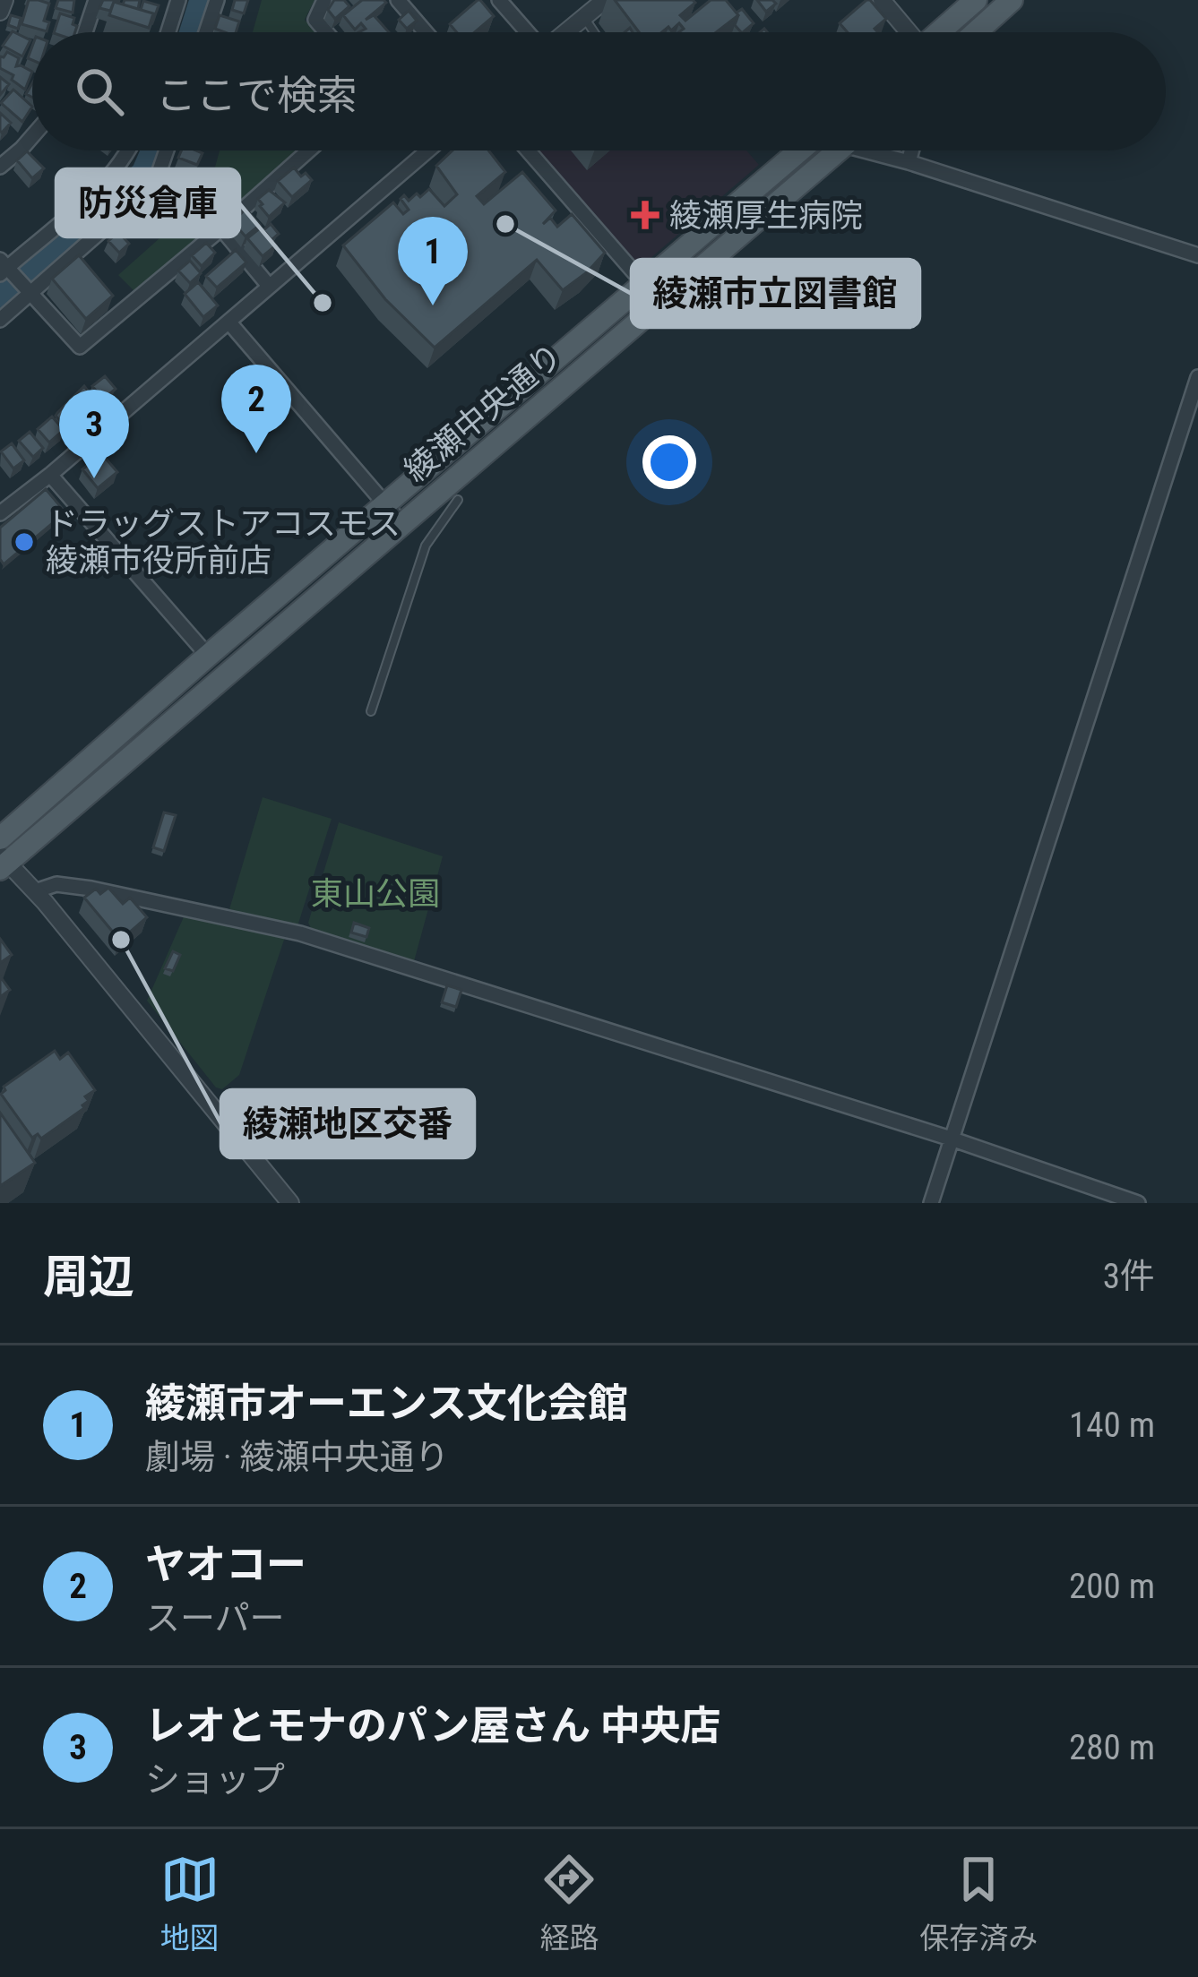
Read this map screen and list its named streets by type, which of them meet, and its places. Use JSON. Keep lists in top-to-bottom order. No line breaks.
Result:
{"streets":{"main road":["綾瀬中央通り"]},"parks":["東山公園"],"places":{"health":["綾瀬厚生病院"],"other":["綾瀬市立図書館","防災倉庫","ドラッグストアコスモス 綾瀬市役所前店","綾瀬地区交番"]},"page":{"search":"ここで検索","pins":["1","2","3"],"heading":["周辺","3件"],"list":[{"mark":"1","name":"綾瀬市オーエンス文化会館","note":"劇場 · 綾瀬中央通り","value":"140 m"},{"mark":"2","name":"ヤオコー","note":"スーパー","value":"200 m"},{"mark":"3","name":"レオとモナのパン屋さん 中央店","note":"ショップ","value":"280 m"}],"nav":["地図","経路","保存済み"]}}
